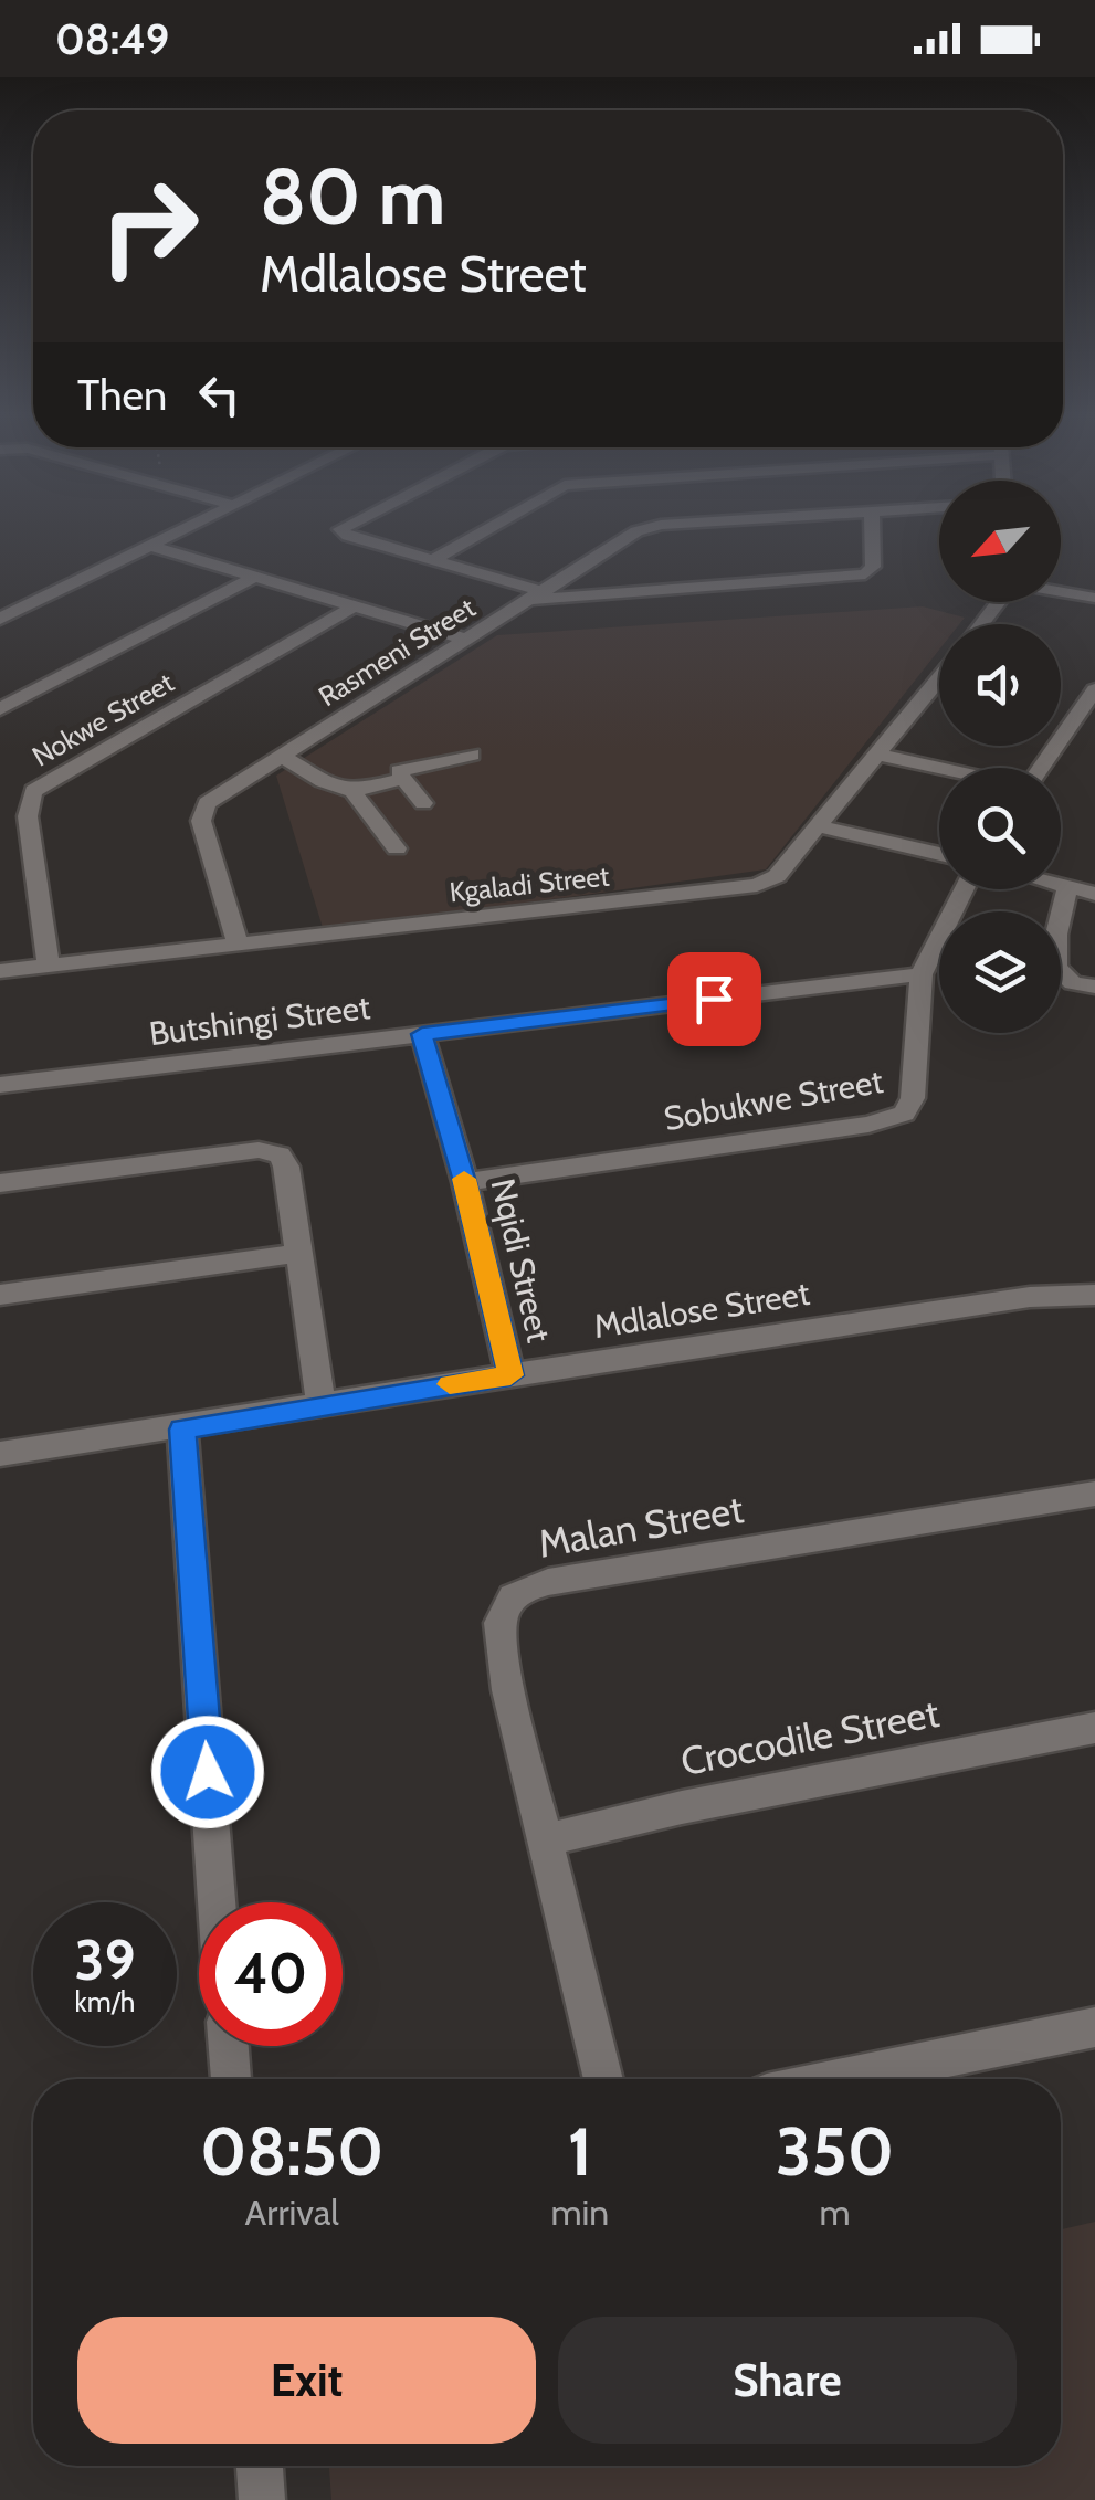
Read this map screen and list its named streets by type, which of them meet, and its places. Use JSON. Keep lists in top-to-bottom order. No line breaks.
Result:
{"streets":{"street":["Rasmeni Street","Nokwe Street","Kgaladi Street","Butshingi Street","Sobukwe Street","Nqidi Street","Mdlalose Street","Malan Street","Crocodile Street"]},"crossings":[["Rasmeni Street","Kgaladi Street"],["Nokwe Street","Kgaladi Street"],["Butshingi Street","Sobukwe Street"],["Butshingi Street","Nqidi Street"],["Sobukwe Street","Nqidi Street"],["Nqidi Street","Mdlalose Street"],["Malan Street","Crocodile Street"]],"north":"bottom left","page":{"status":"08:49","turn":["80 m","Mdlalose Street"],"then":"Then","speed":"39 km/h","limit":"40","eta":["08:50","Arrival","1","min","350","m"],"buttons":["Exit","Share"]}}
